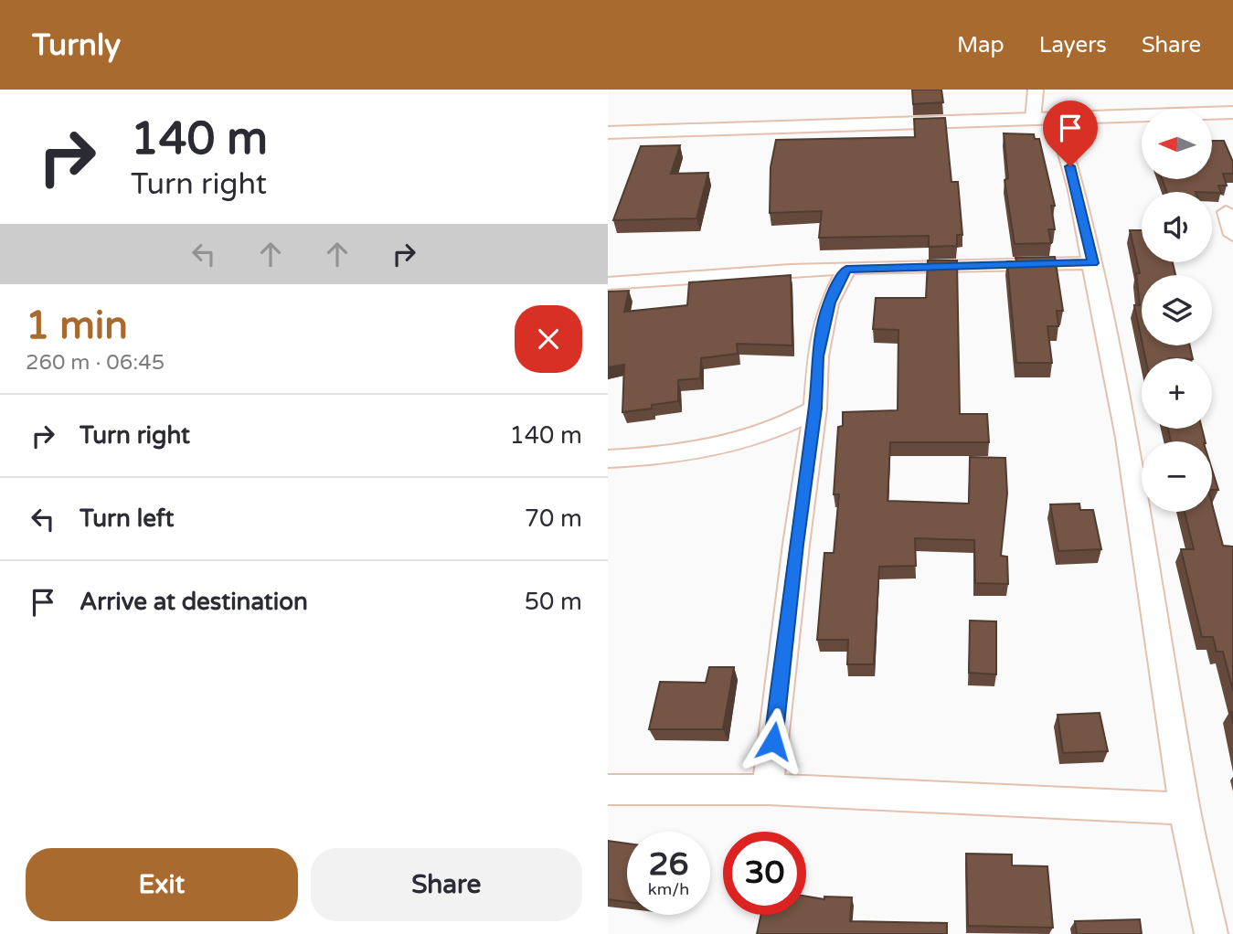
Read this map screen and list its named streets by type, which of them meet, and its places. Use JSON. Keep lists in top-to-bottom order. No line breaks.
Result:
{"north":"left","page":{"header":"Turnly","nav":["Map","Layers","Share"],"turn":["140 m","Turn right"],"map_buttons":["+","−"],"heading":["1 min","260 m · 06:45"],"list":[{"name":"Turn right","value":"140 m"},{"name":"Turn left","value":"70 m"},{"name":"Arrive at destination","value":"50 m"}],"speed":"26 km/h","limit":"30","buttons":["Exit","Share"]}}
